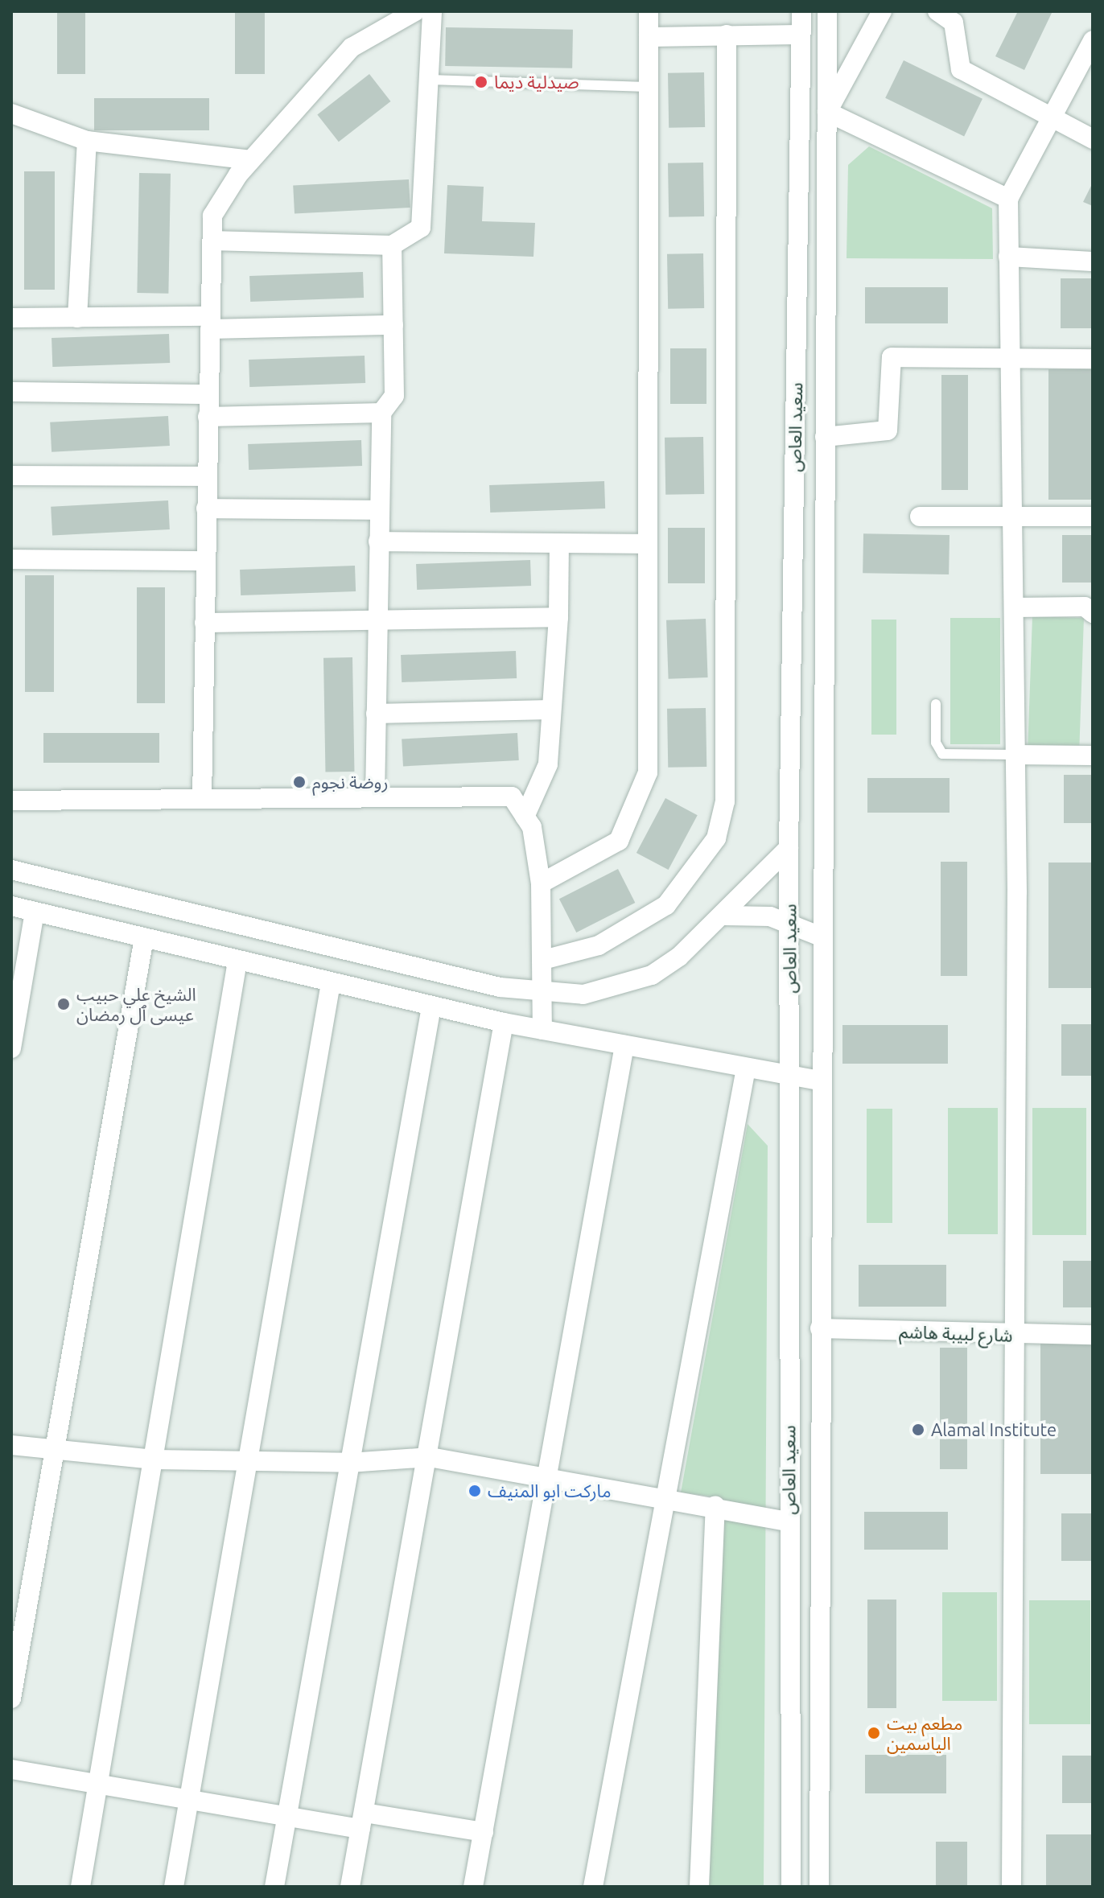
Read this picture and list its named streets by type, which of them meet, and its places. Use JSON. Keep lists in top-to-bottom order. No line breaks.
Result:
{"streets":{"street":["سعيد العاص","شارع لبيبة هاشم"]},"places":["صيدلية ديما","روضة نجوم","الشيخ علي حبيب عيسى ٱل رمضان","Alamal Institute","ماركت ابو المنيف","مطعم بيت الياسمين"]}
